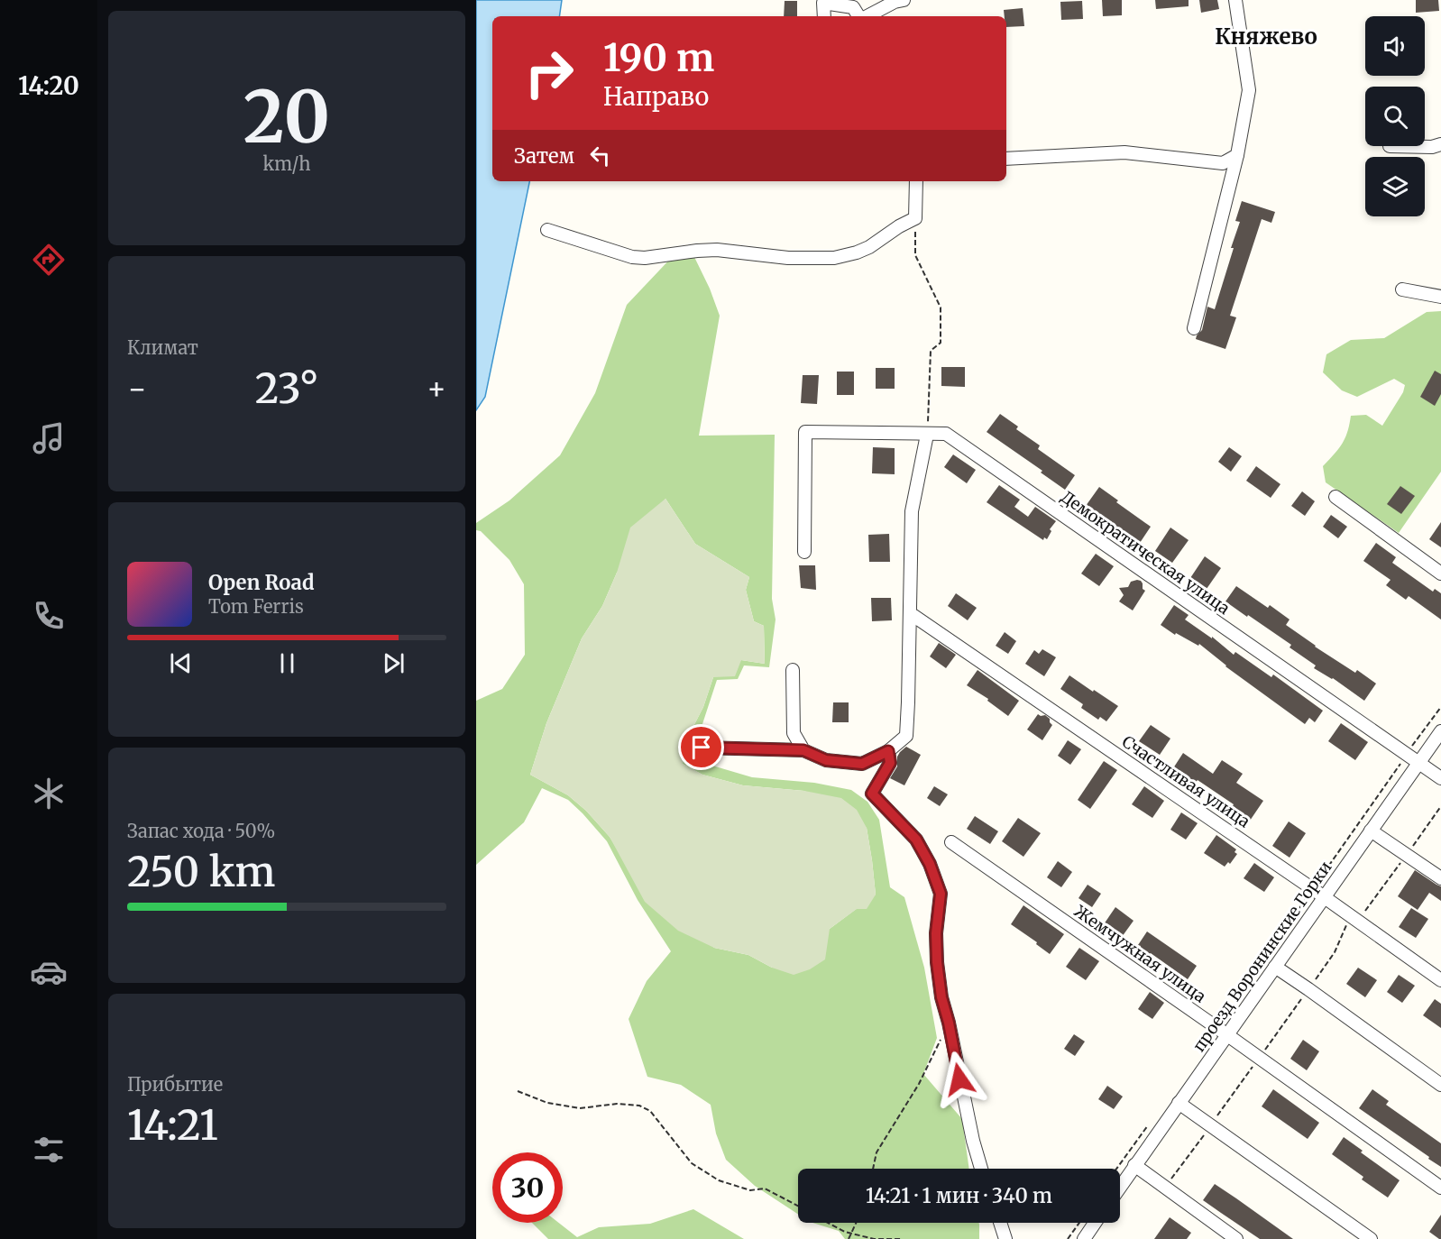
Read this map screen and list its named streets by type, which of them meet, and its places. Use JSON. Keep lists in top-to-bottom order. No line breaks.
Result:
{"streets":{"street":["Демократическая улица","Счастливая улица","Жемчужная улица","проезд Воронинские Горки"]},"crossings":[["Демократическая улица","проезд Воронинские Горки"],["Счастливая улица","проезд Воронинские Горки"],["Жемчужная улица","проезд Воронинские Горки"]],"districts":["Княжево"],"page":{"tabs":"14:20","tile":[["20","km/h"],"Климат",["Запас хода · 50%","250 km"],["Прибытие","14:21"]],"turn":["190 m","Направо"],"then":"Затем","heat":["−","23°","+"],"song":["Open Road","Tom Ferris"],"limit":"30","trip":"14:21 · 1 мин · 340 m"}}
